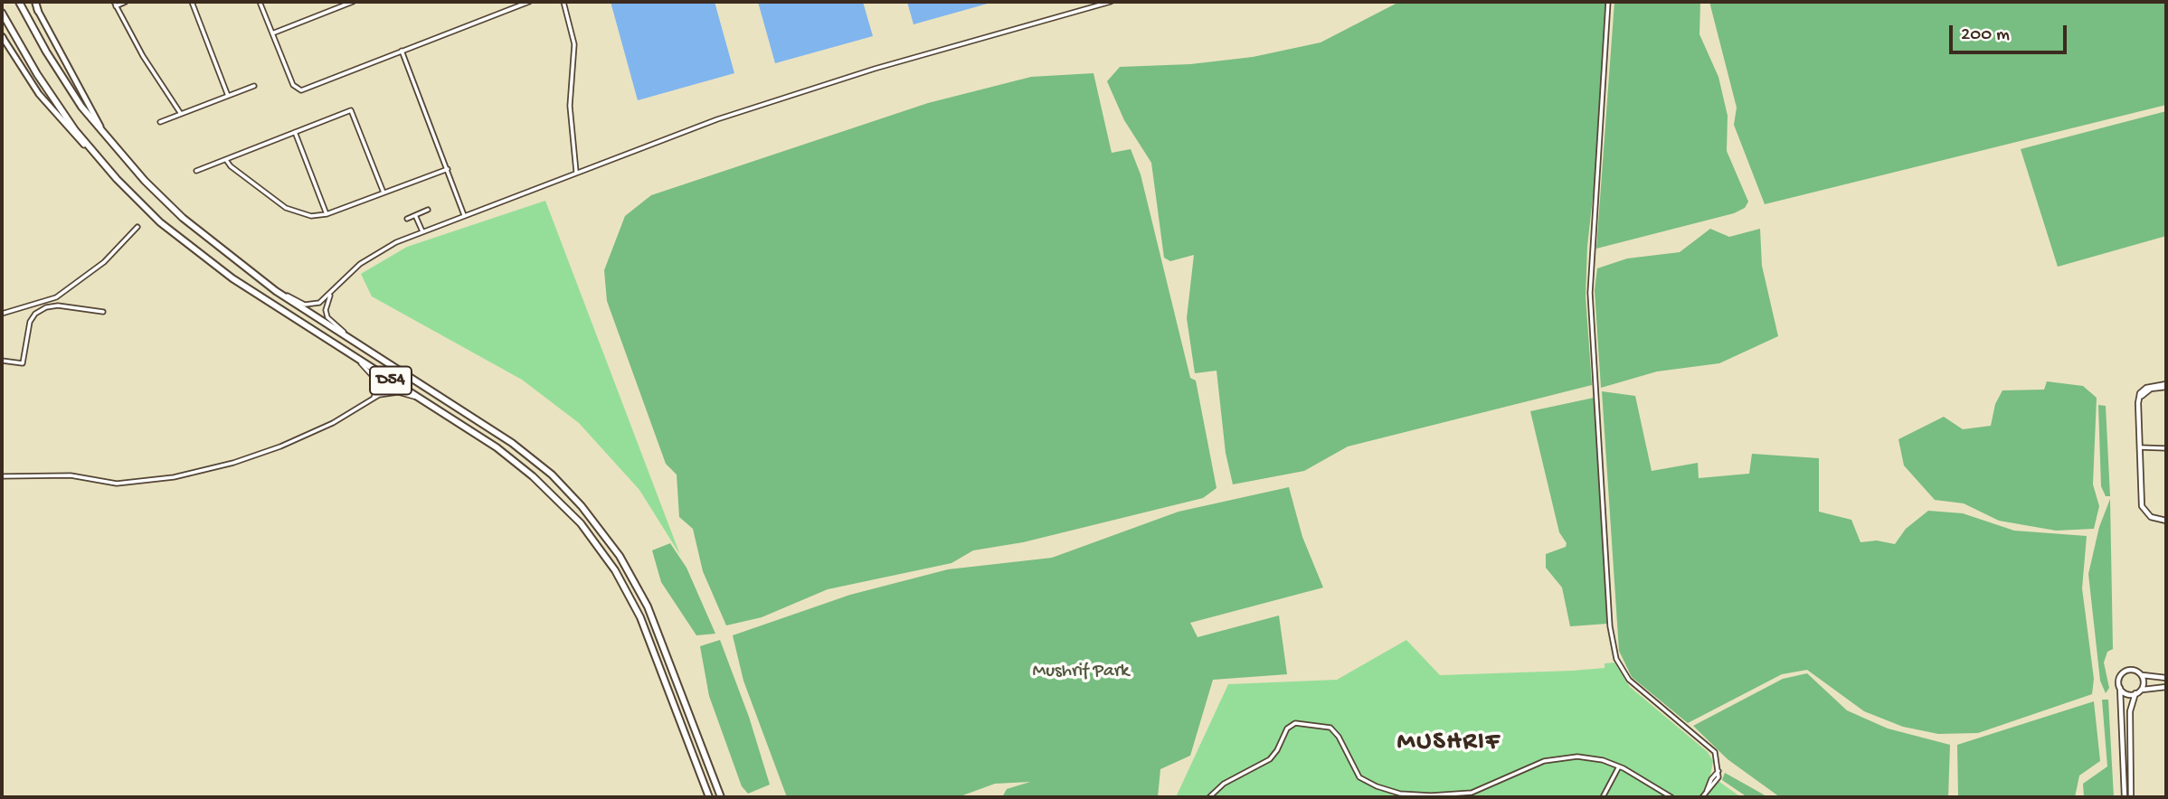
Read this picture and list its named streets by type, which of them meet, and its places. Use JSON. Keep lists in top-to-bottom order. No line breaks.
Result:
{"streets":{"highway":["D54"]},"districts":["MUSHRIF"],"parks":["Mushrif Park"],"scale_bar":"200 m"}
